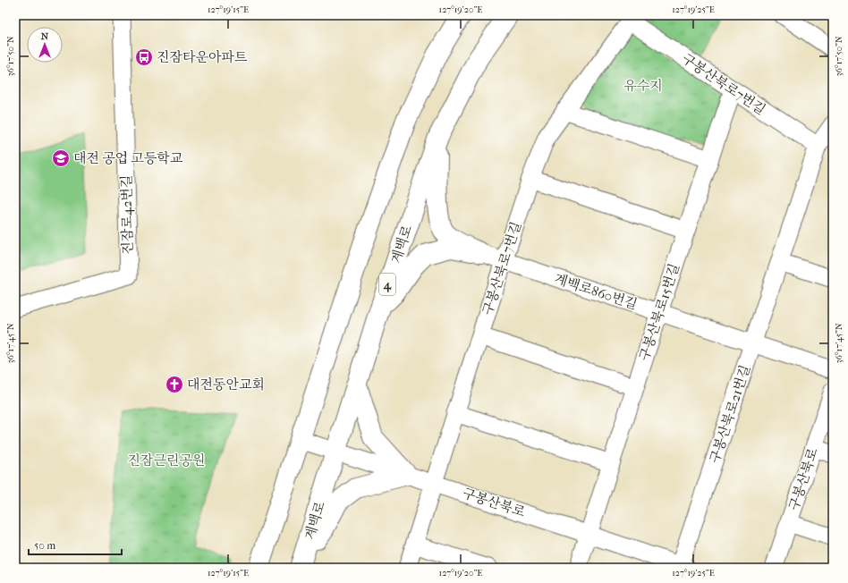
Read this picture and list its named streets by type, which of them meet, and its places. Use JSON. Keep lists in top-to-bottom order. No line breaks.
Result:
{"streets":{"main road":["계백로","4"],"street":["구봉산북로7번길","진잠로42번길","계백로860번길","구봉산북로15번길","구봉산북로21번길","구봉산북로"]},"crossings":[["구봉산북로7번길","계백로860번길"],["구봉산북로7번길","구봉산북로15번길"],["구봉산북로7번길","구봉산북로21번길"],["구봉산북로7번길","구봉산북로"],["계백로","구봉산북로"],["계백로860번길","구봉산북로15번길"],["계백로860번길","구봉산북로21번길"],["구봉산북로15번길","구봉산북로"],["구봉산북로21번길","구봉산북로"]],"parks":["유수지","진잠근린공원"],"places":{"bus stop":["진잠타운아파트"],"school or university":["대전 공업 고등학교"],"church":["대전동안교회"]},"scale_bar":"50 m","north":"top","coordinates":["127°19'15\"E","127°19'20\"E","127°19'25\"E","36°17'50\"N","36°17'45\"N"]}
